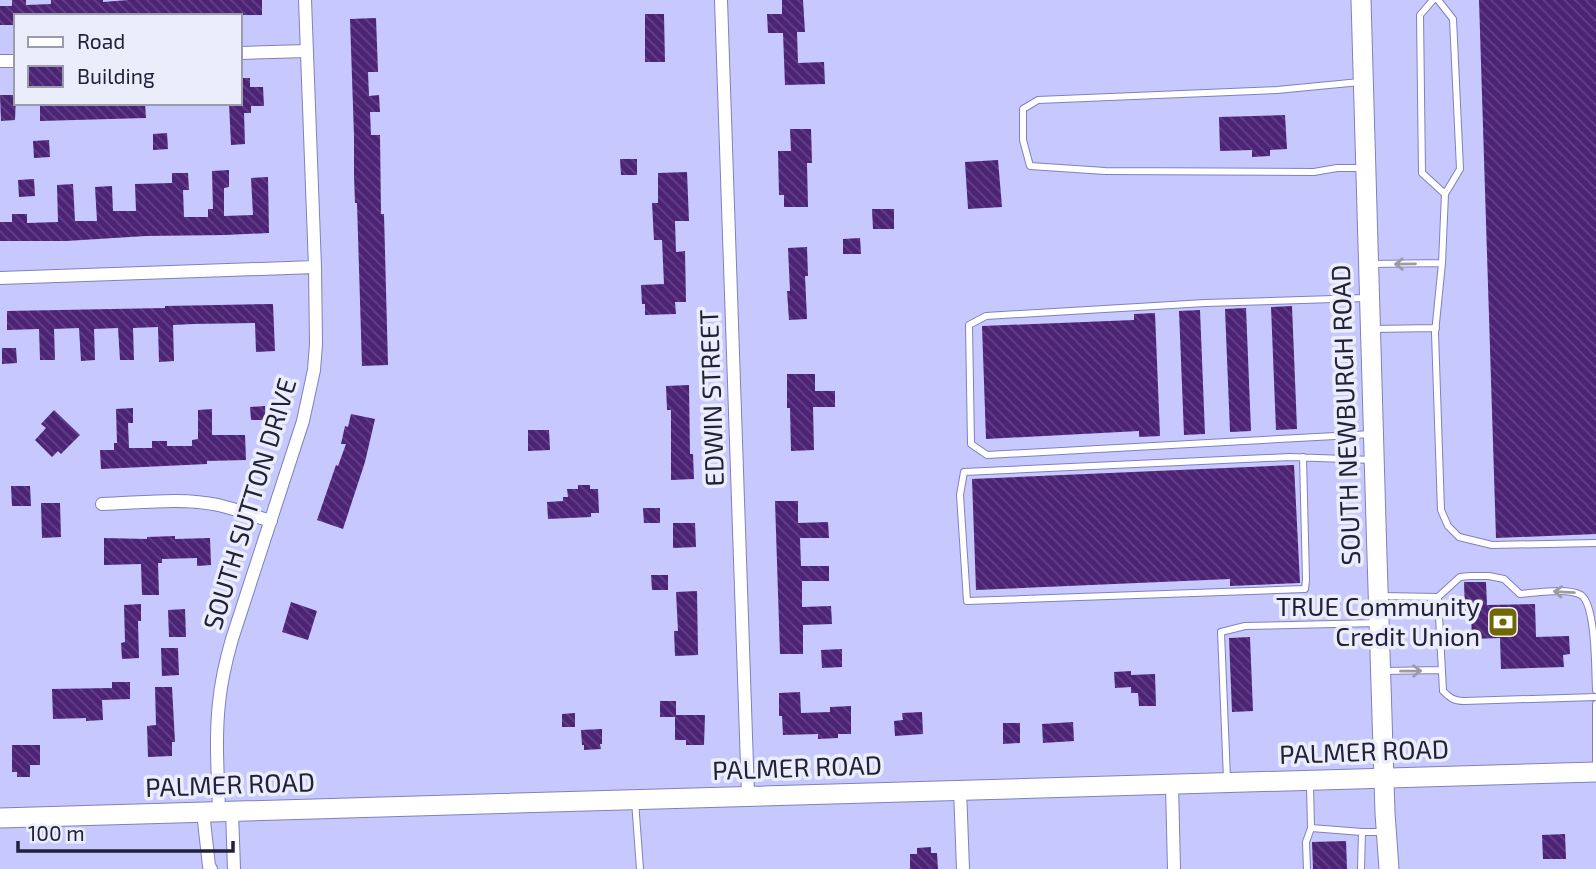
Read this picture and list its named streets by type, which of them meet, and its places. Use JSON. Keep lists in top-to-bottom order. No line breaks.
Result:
{"streets":{"street":["EDWIN STREET","SOUTH NEWBURGH ROAD","SOUTH SUTTON DRIVE","PALMER ROAD"]},"crossings":[["EDWIN STREET","PALMER ROAD"],["SOUTH NEWBURGH ROAD","PALMER ROAD"],["SOUTH SUTTON DRIVE","PALMER ROAD"]],"places":{"bank":["TRUE Community Credit Union"]},"legend":["Road","Building"],"scale_bar":"100 m"}
